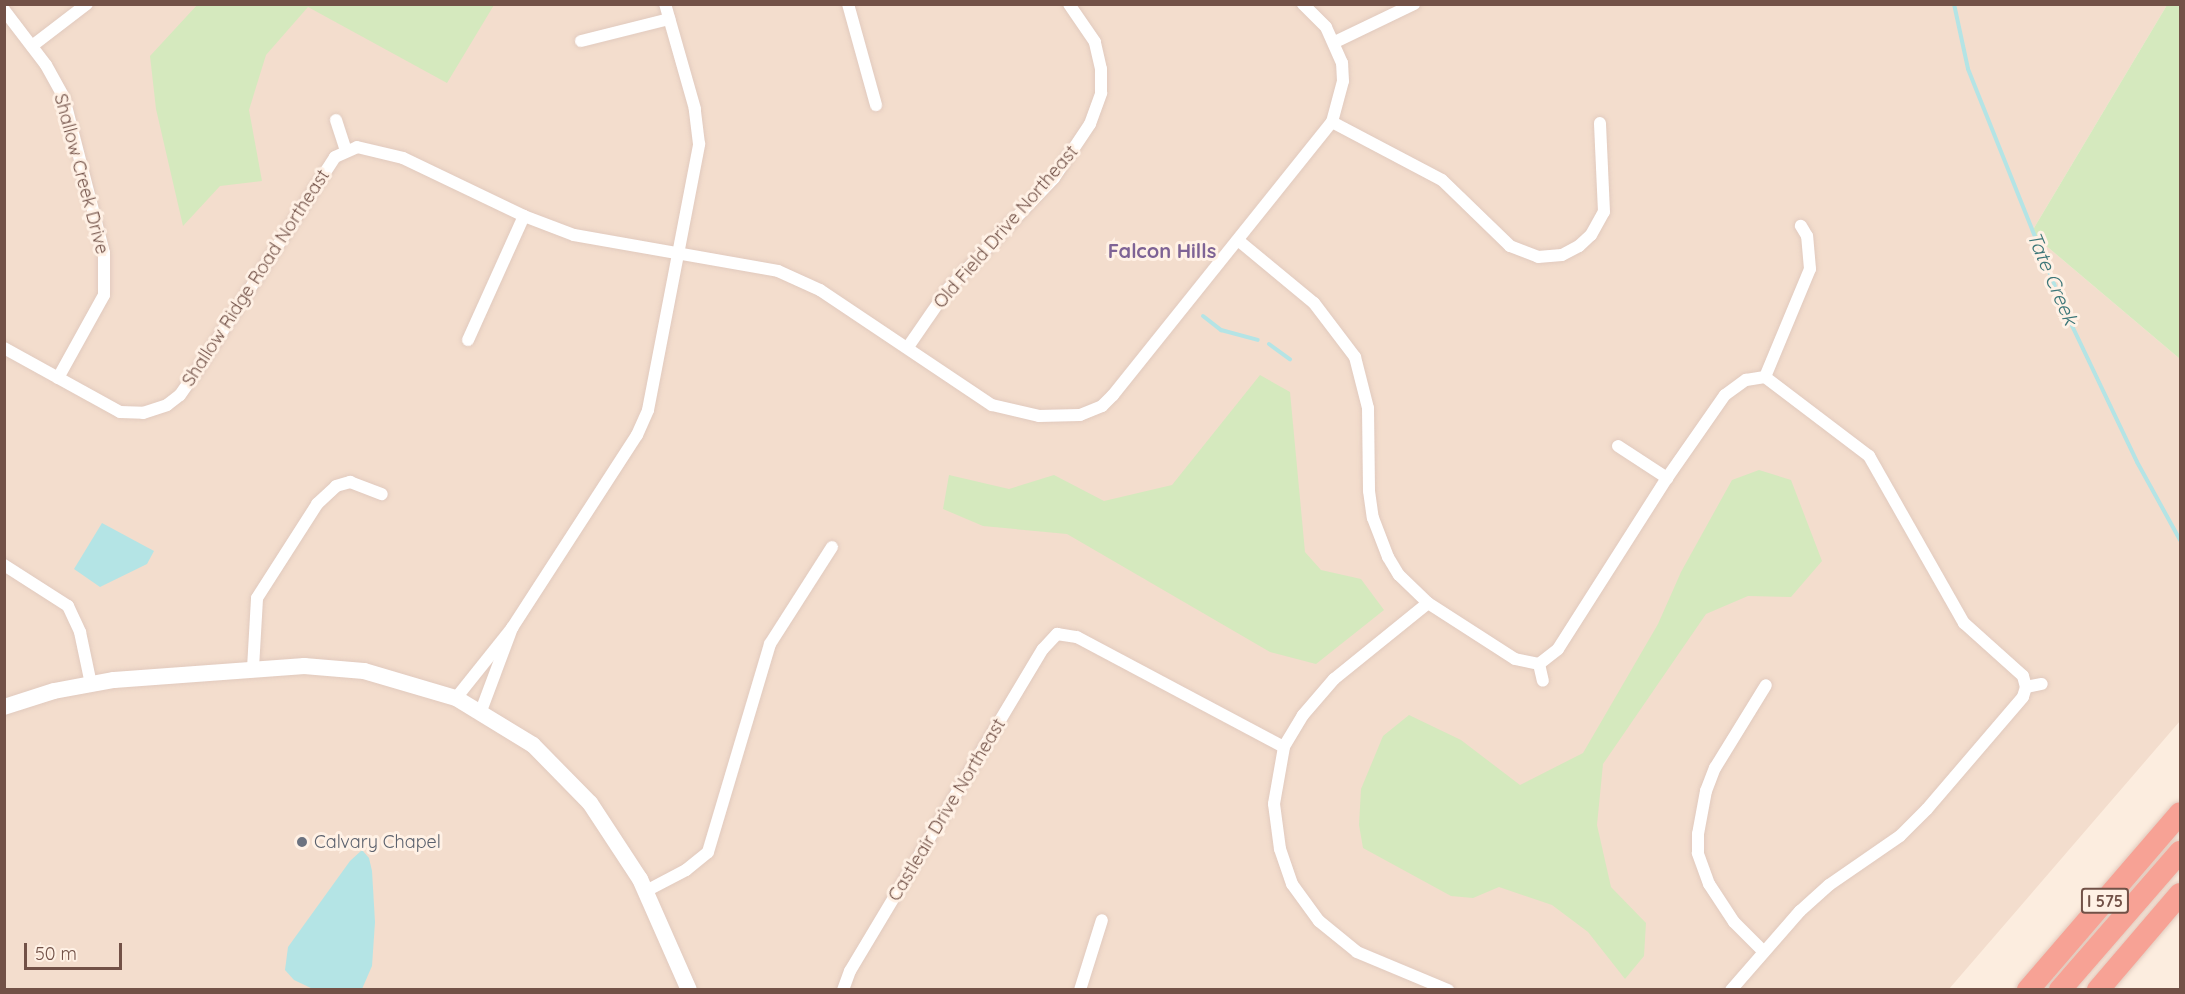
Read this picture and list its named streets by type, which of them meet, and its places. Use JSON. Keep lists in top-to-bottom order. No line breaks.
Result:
{"streets":{"highway":["I 575"],"street":["Shallow Creek Drive","Old Field Drive Northeast","Shallow Ridge Road Northeast","Castleair Drive Northeast"]},"crossings":[["Shallow Creek Drive","Shallow Ridge Road Northeast"]],"districts":["Falcon Hills"],"water":["Tate Creek"],"places":["Calvary Chapel"],"scale_bar":"50 m"}
